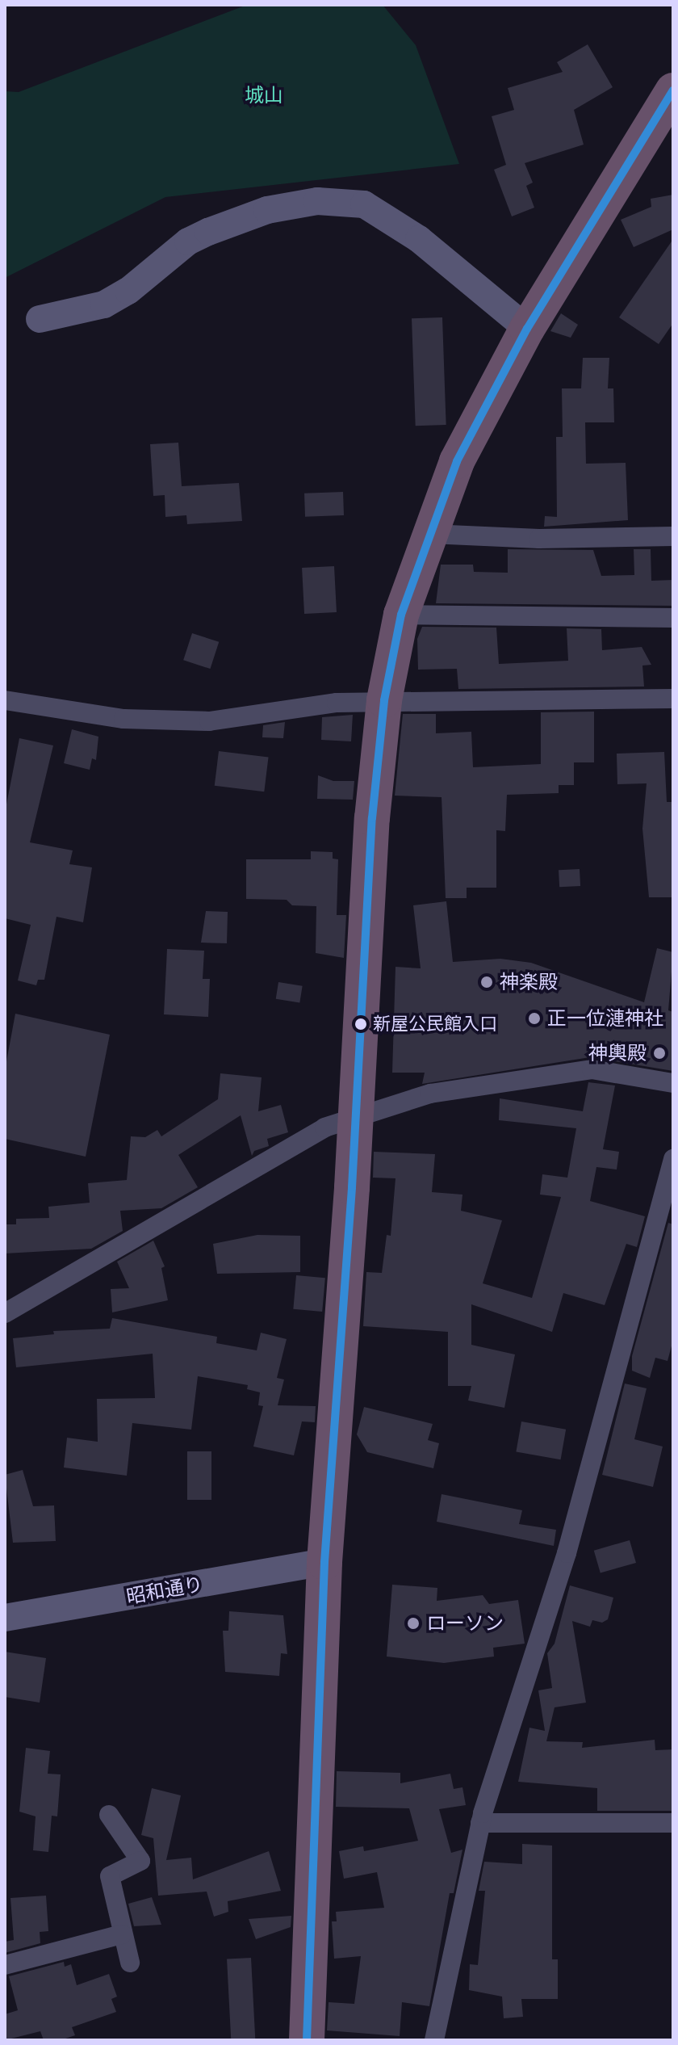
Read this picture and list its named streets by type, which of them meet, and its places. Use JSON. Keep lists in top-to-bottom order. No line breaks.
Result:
{"streets":{"street":["昭和通り"]},"parks":["城山"],"places":["神楽殿","正一位漣神社","新屋公民館入口","神輿殿","ローソン"]}
